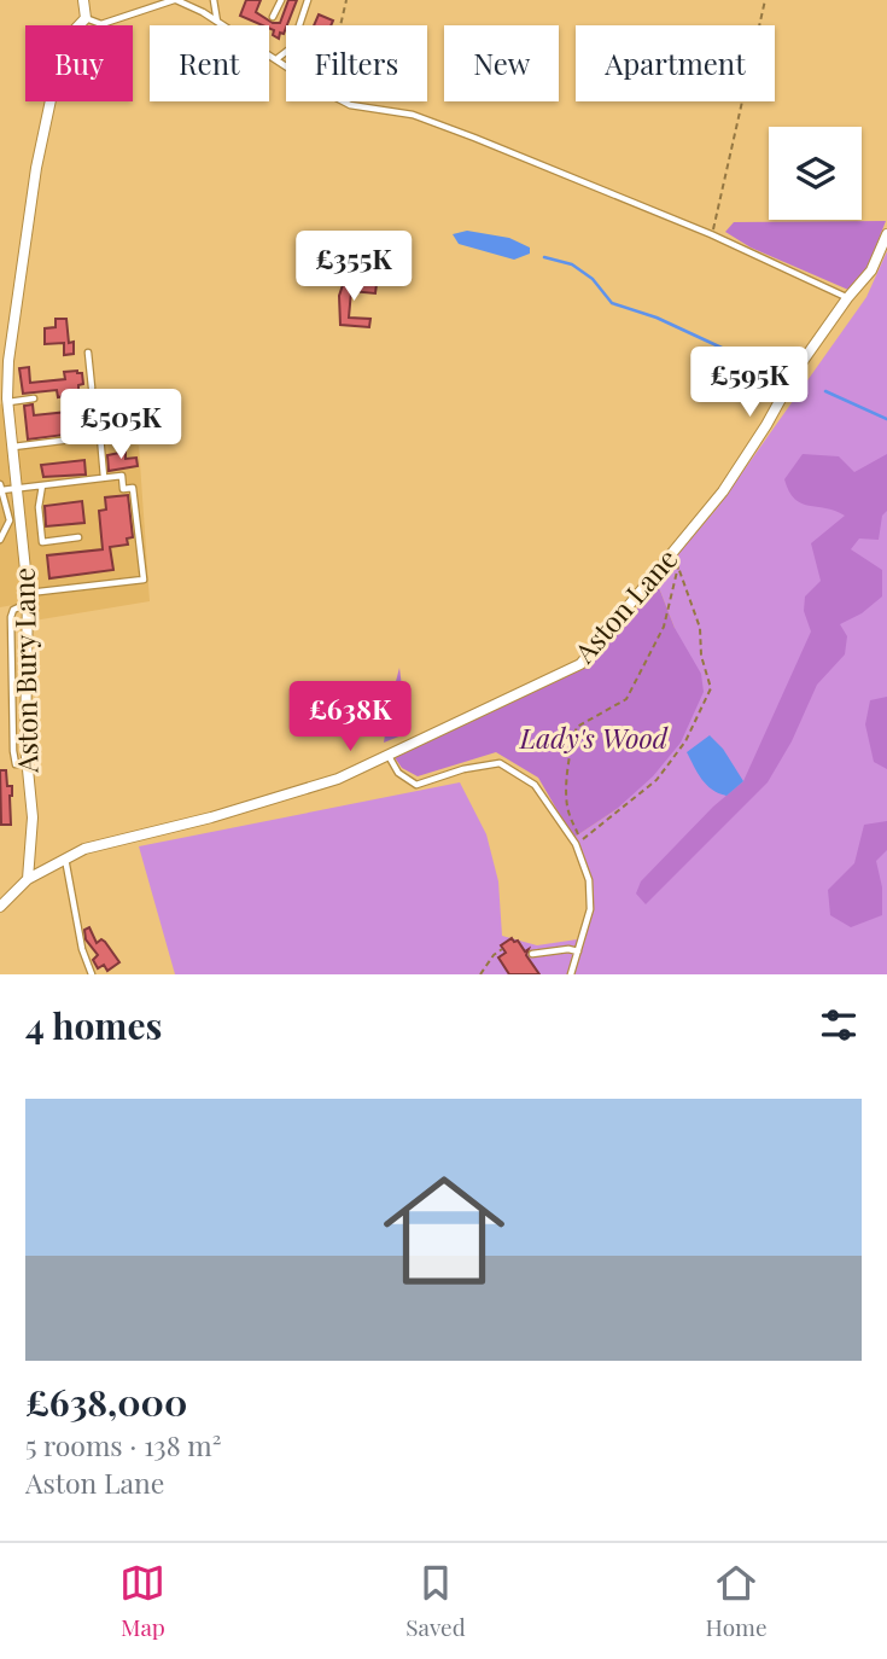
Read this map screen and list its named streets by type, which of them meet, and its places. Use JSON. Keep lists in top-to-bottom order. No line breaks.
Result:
{"streets":{"street":["Aston Lane","Aston Bury Lane"]},"crossings":[["Aston Lane","Aston Bury Lane"]],"parks":["Lady's Wood"],"page":{"chip":["Buy","Rent","Filters","New","Apartment"],"price":["£355K","£595K","£505K","£638K"],"heading":"4 homes","list":[{"name":"£638,000","note":"5 rooms · 138 m² · Aston Lane"}],"tabs":["Map","Saved","Home"]}}
